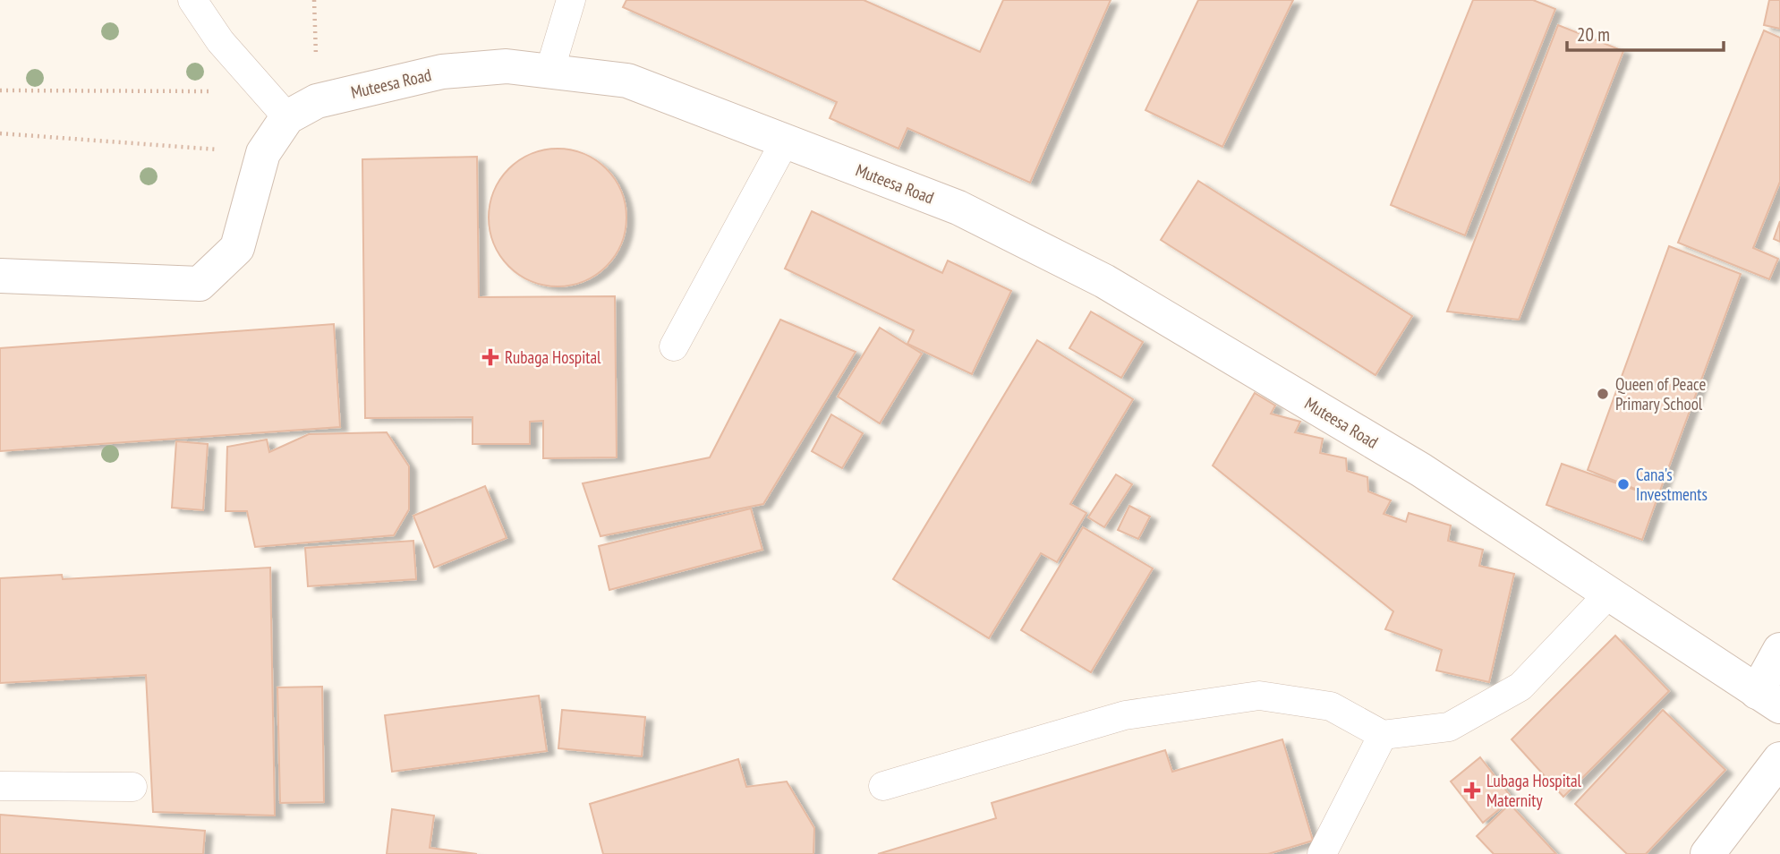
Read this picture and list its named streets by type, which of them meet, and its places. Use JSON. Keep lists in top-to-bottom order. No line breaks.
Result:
{"streets":{"street":["Muteesa Road"]},"places":{"health":["Rubaga Hospital","Lubaga Hospital Maternity"],"other":["Queen of Peace Primary School","Cana's Investments"]},"scale_bar":"20 m"}
